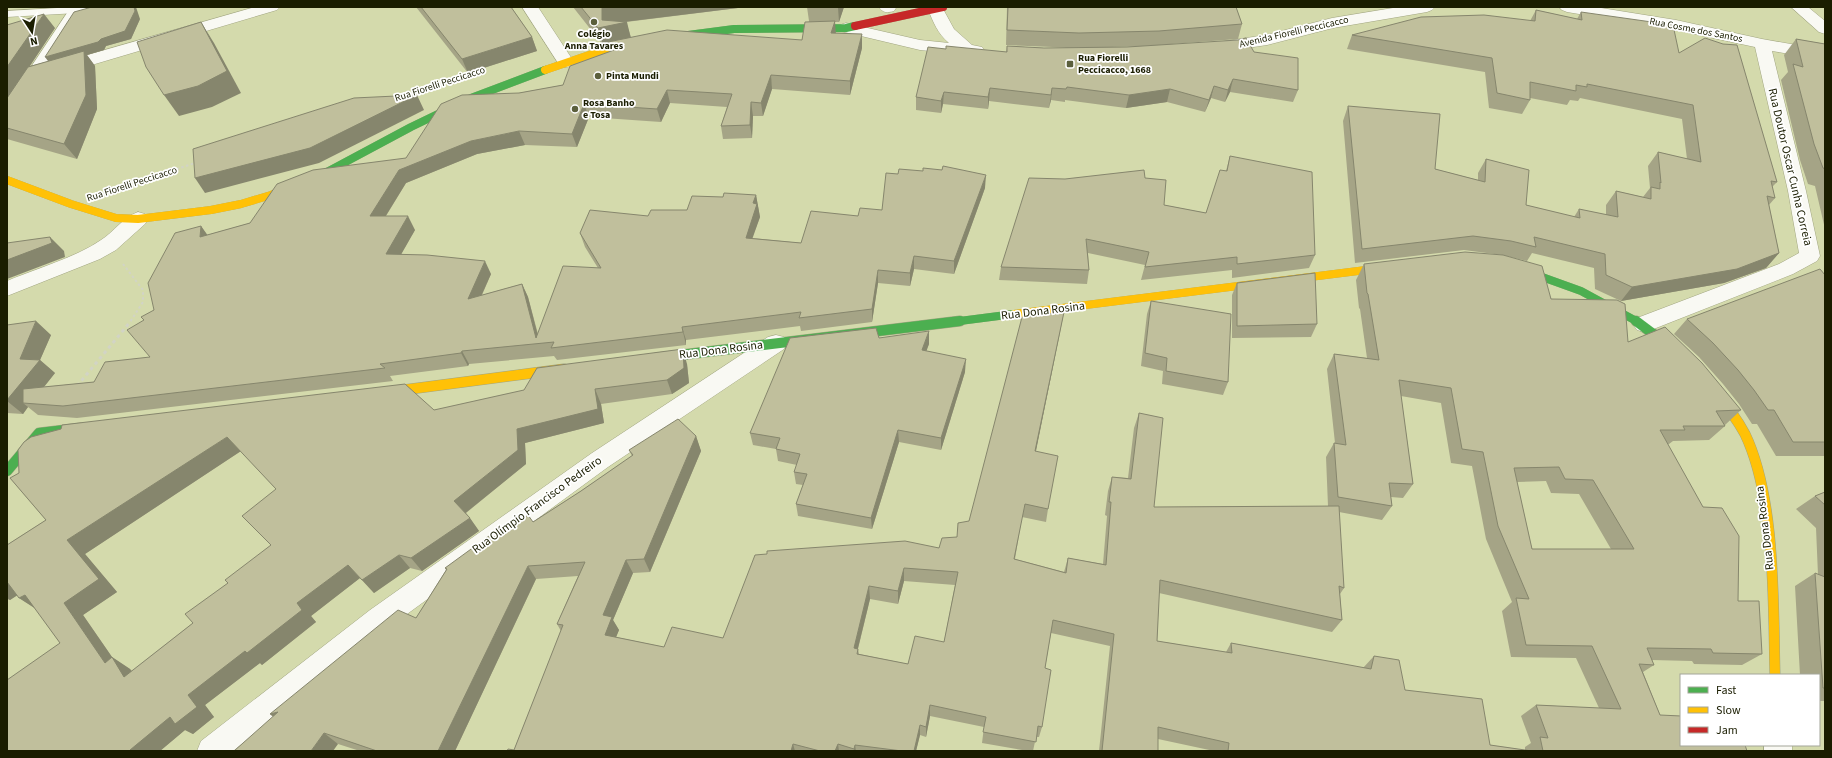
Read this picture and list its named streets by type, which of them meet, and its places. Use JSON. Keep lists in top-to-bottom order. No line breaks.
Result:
{"streets":{"street":["Rua Cosme dos Santos","Avenida Fiorelli Peccicacco","Rua Doutor Oscar Cunha Correia","Rua Dona Rosina","Rua Olímpio Francisco Pedreiro"],"path":["Rua Fiorelli Peccicacco"]},"crossings":[["Rua Cosme dos Santos","Rua Doutor Oscar Cunha Correia"],["Rua Dona Rosina","Rua Olímpio Francisco Pedreiro"]],"places":{"other":["Colégio Anna Tavares","Pinta Mundi","Rosa Banho e Tosa"],"transit":["Rua Fiorelli Peccicacco, 1668"]},"legend":["Fast","Slow","Jam"],"north":"bottom"}
